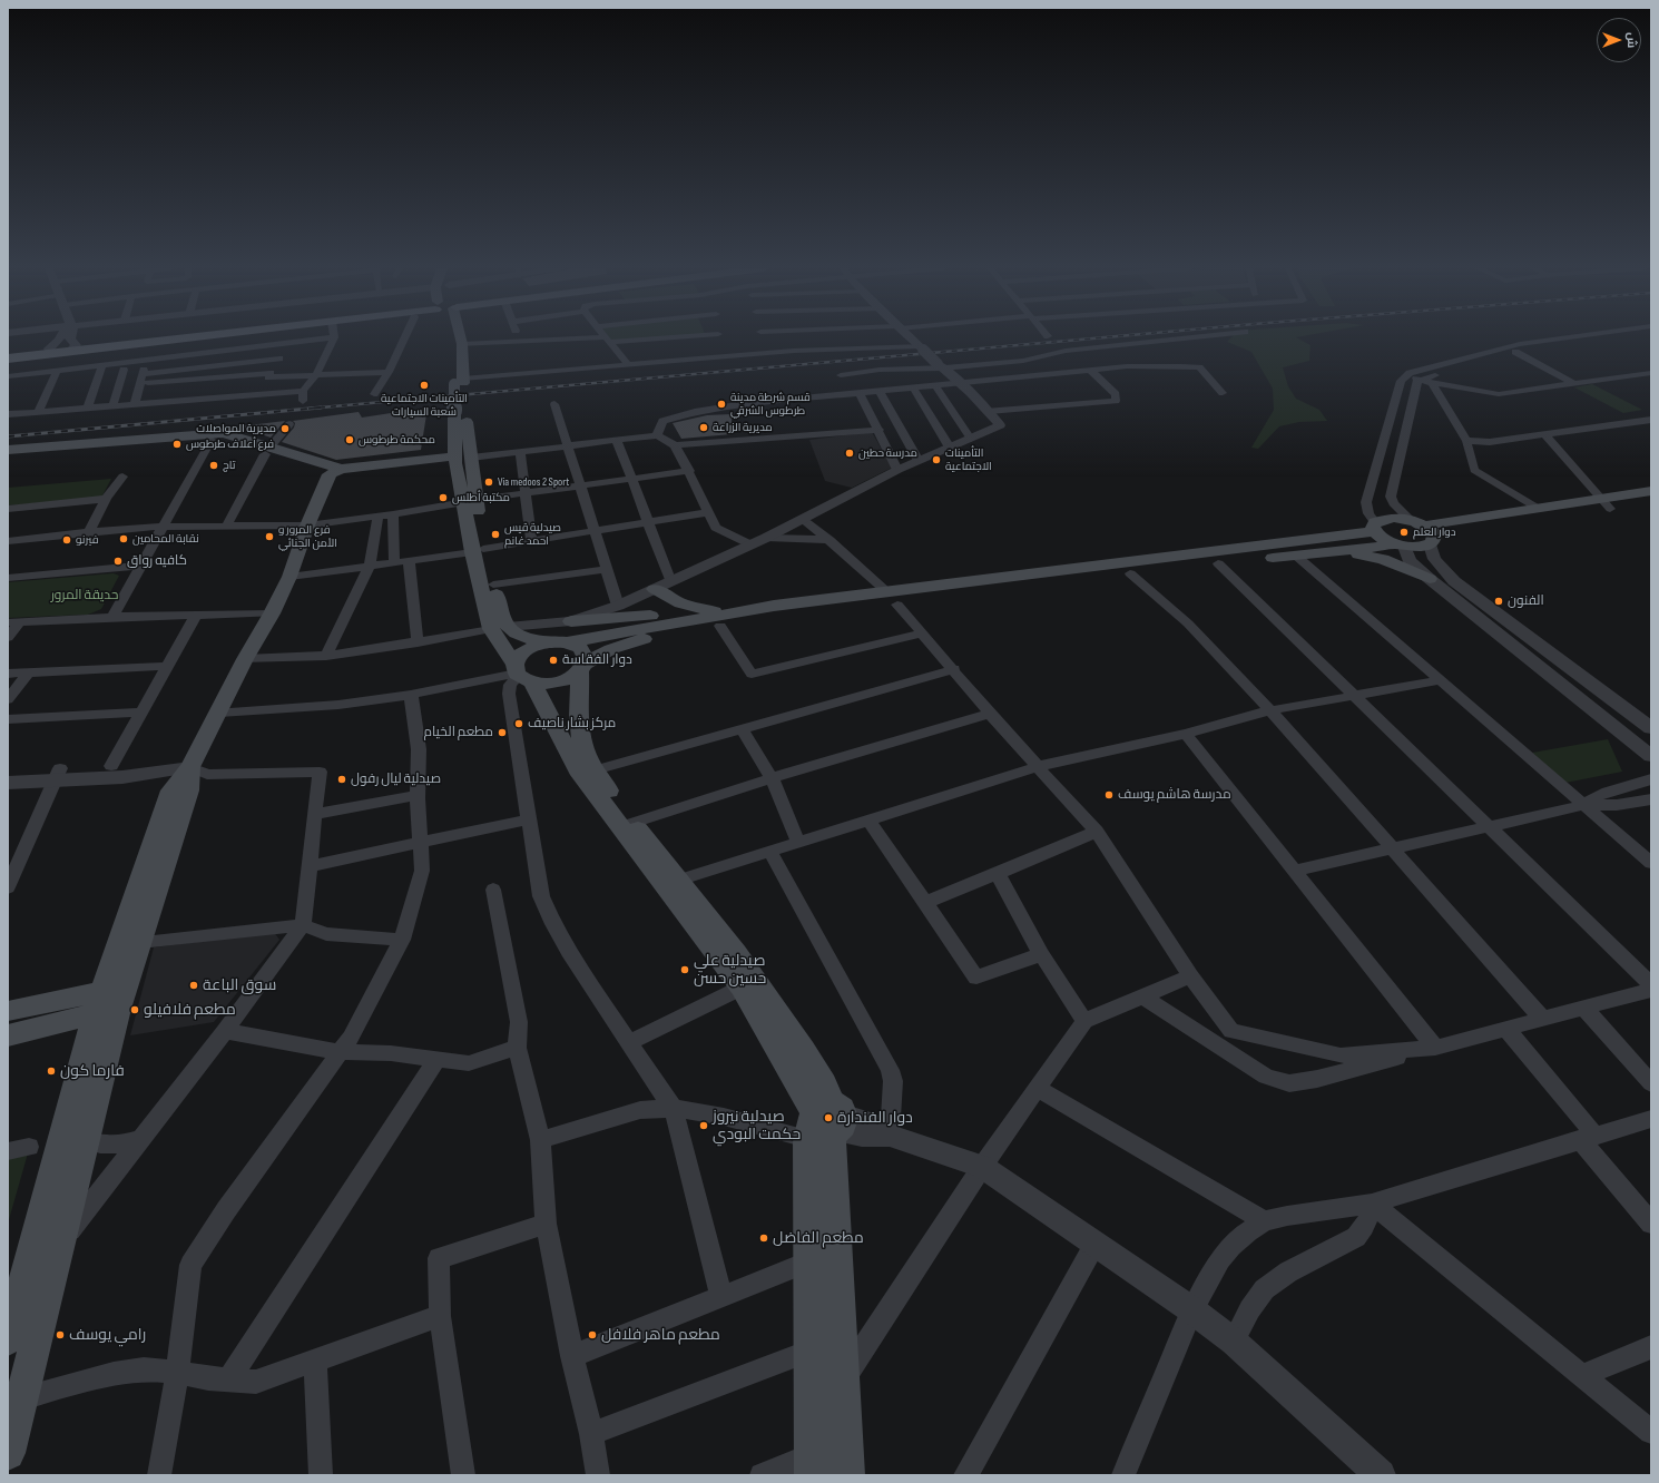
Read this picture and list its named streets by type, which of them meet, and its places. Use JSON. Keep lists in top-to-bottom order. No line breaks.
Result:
{"parks":["حديقة المرور"],"places":["التأمينات الاجتماعية شعبة السيارات","قسم شرطة مدينة طرطوس الشرقي","مديرية الزراعة","مديرية المواصلات","محكمة طرطوس","فرع أعلاف طرطوس","مدرسة حطين","التأمينات الاجتماعية","تاج","Via medoos 2 Sport","مكتبة أطلس","دوار العلم","صيدلية قيس احمد غانم","فرع المرور و الأمن الجنائي","نقابة المحامين","فيرنو","كافيه رواق","الفنون","دوار الفقاسة","مركز بشار ناصيف","مطعم الخيام","صيدلية ليال رفول","مدرسة هاشم يوسف","صيدلية علي حسين حسن","سوق الباعة","مطعم فلافيلو","فارما كون","دوار الفندارة","صيدلية نيروز حكمت البودي","مطعم الفاضل","رامي يوسف","مطعم ماهر فلافل"],"north":"right"}
